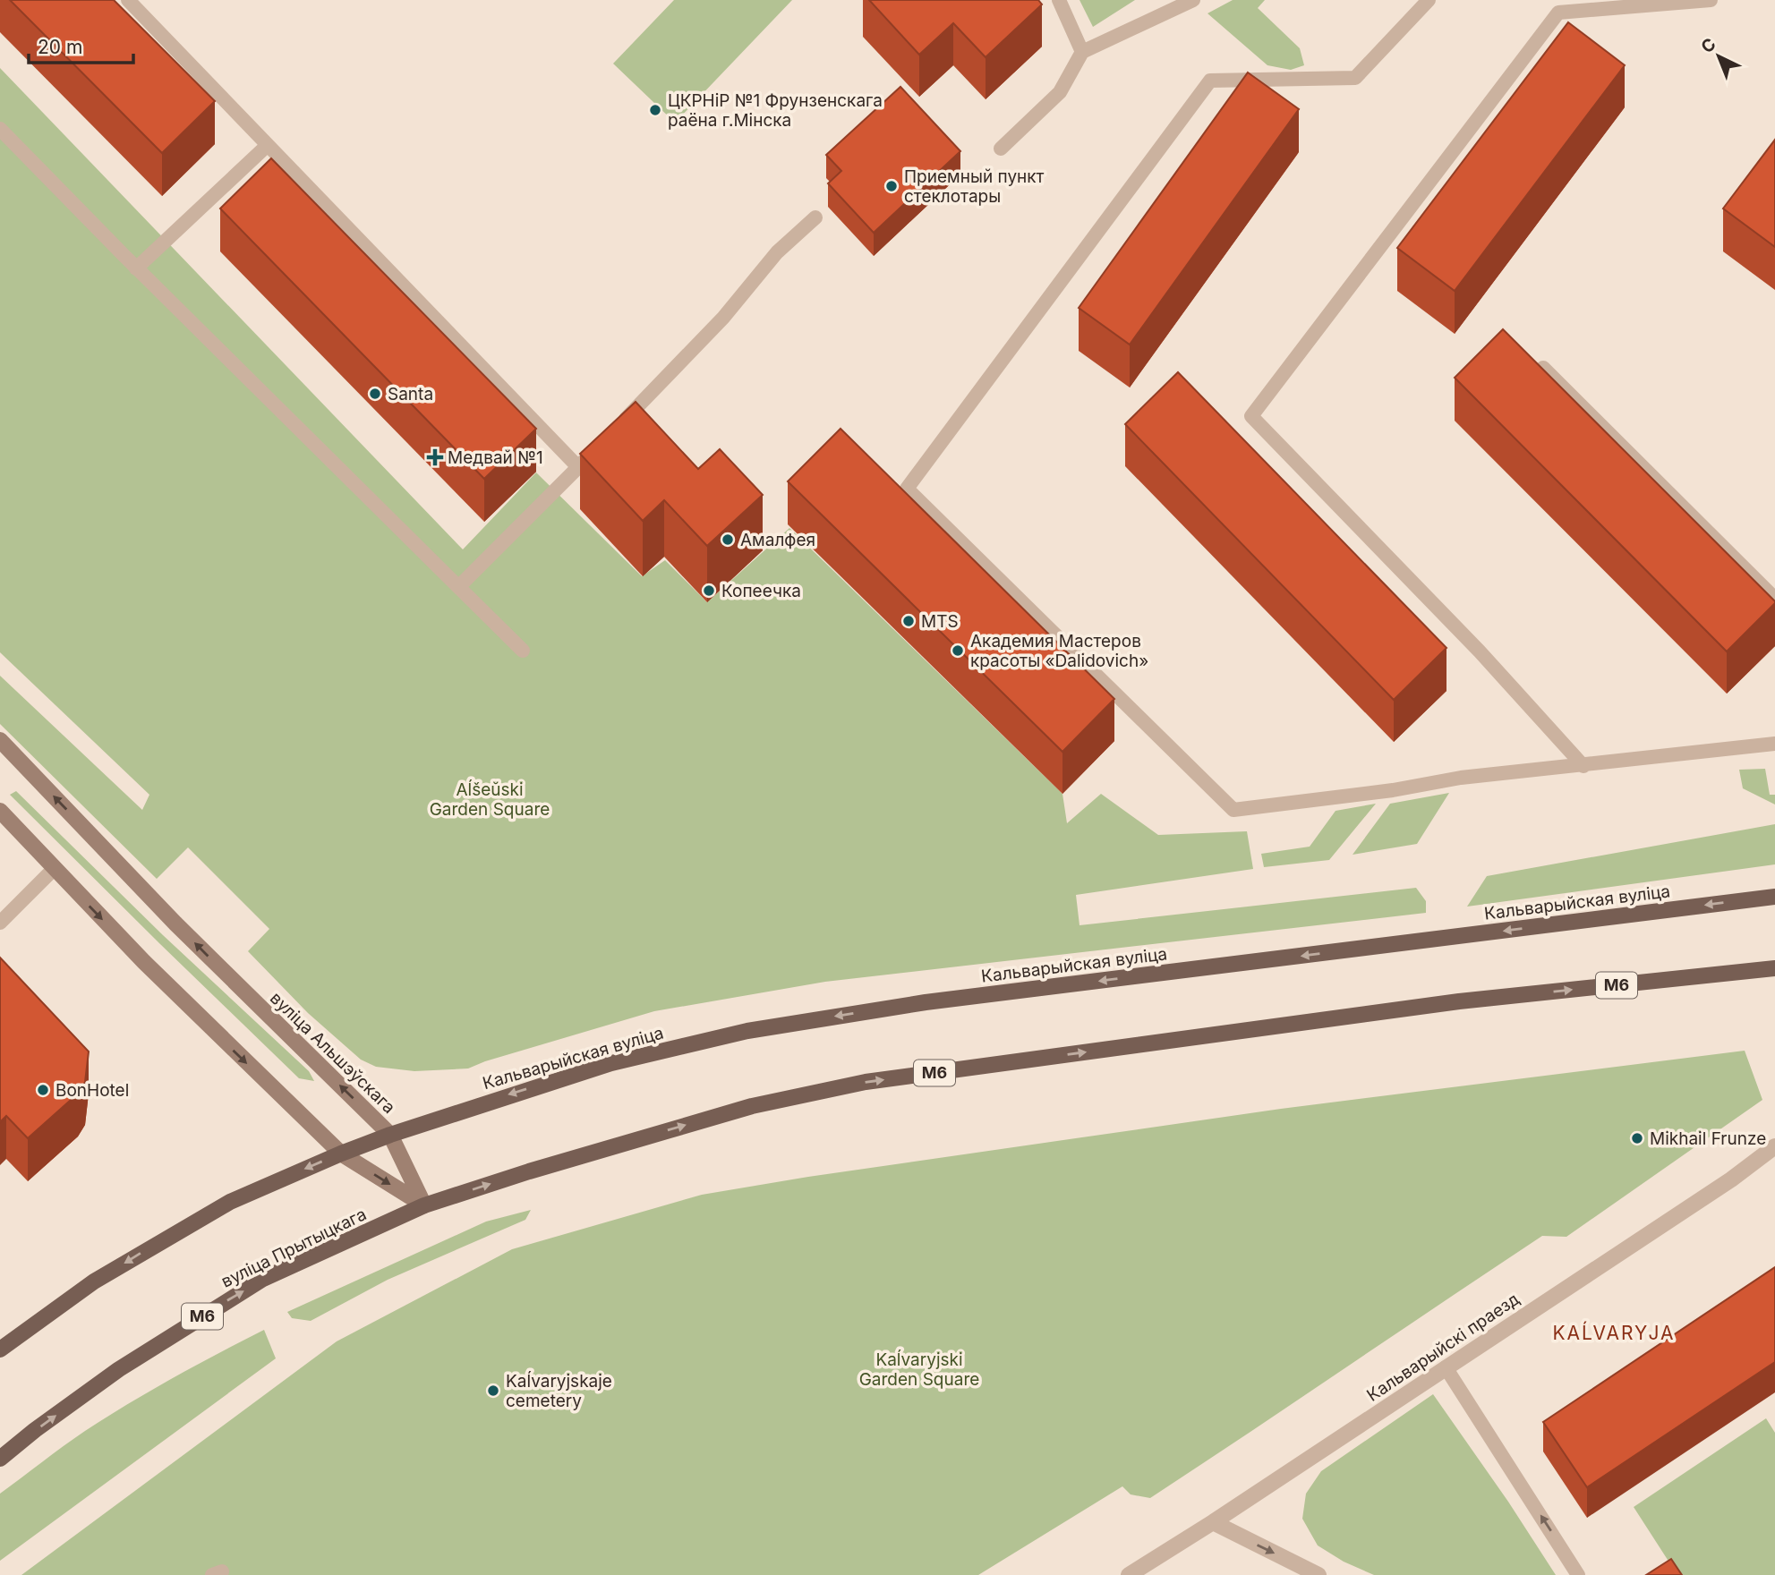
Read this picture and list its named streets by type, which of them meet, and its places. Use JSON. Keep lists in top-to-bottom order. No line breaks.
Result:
{"streets":{"main road":["Кальварыйская вуліца","М6","вуліца Альшэўскага","вуліца Прытыцкага"],"street":["Кальварыйскі праезд"]},"crossings":[["Кальварыйская вуліца","вуліца Альшэўскага"],["М6","вуліца Альшэўскага"],["М6","вуліца Прытыцкага"],["вуліца Альшэўскага","вуліца Прытыцкага"]],"districts":["KAĹVARYJA"],"parks":["Aĺšeŭski Garden Square","Kaĺvaryjski Garden Square"],"places":{"other":["ЦКРНіР №1 Фрунзенскага раёна г.Мінска","Приемный пункт стеклотары","Santa","Амалфея","Копеечка","MTS","Академия Мастеров красоты «Dalidovich»","BonHotel","Mikhail Frunze","Kaĺvaryjskaje cemetery"],"health":["Медвай №1"]},"scale_bar":"20 m","north":"top left"}
